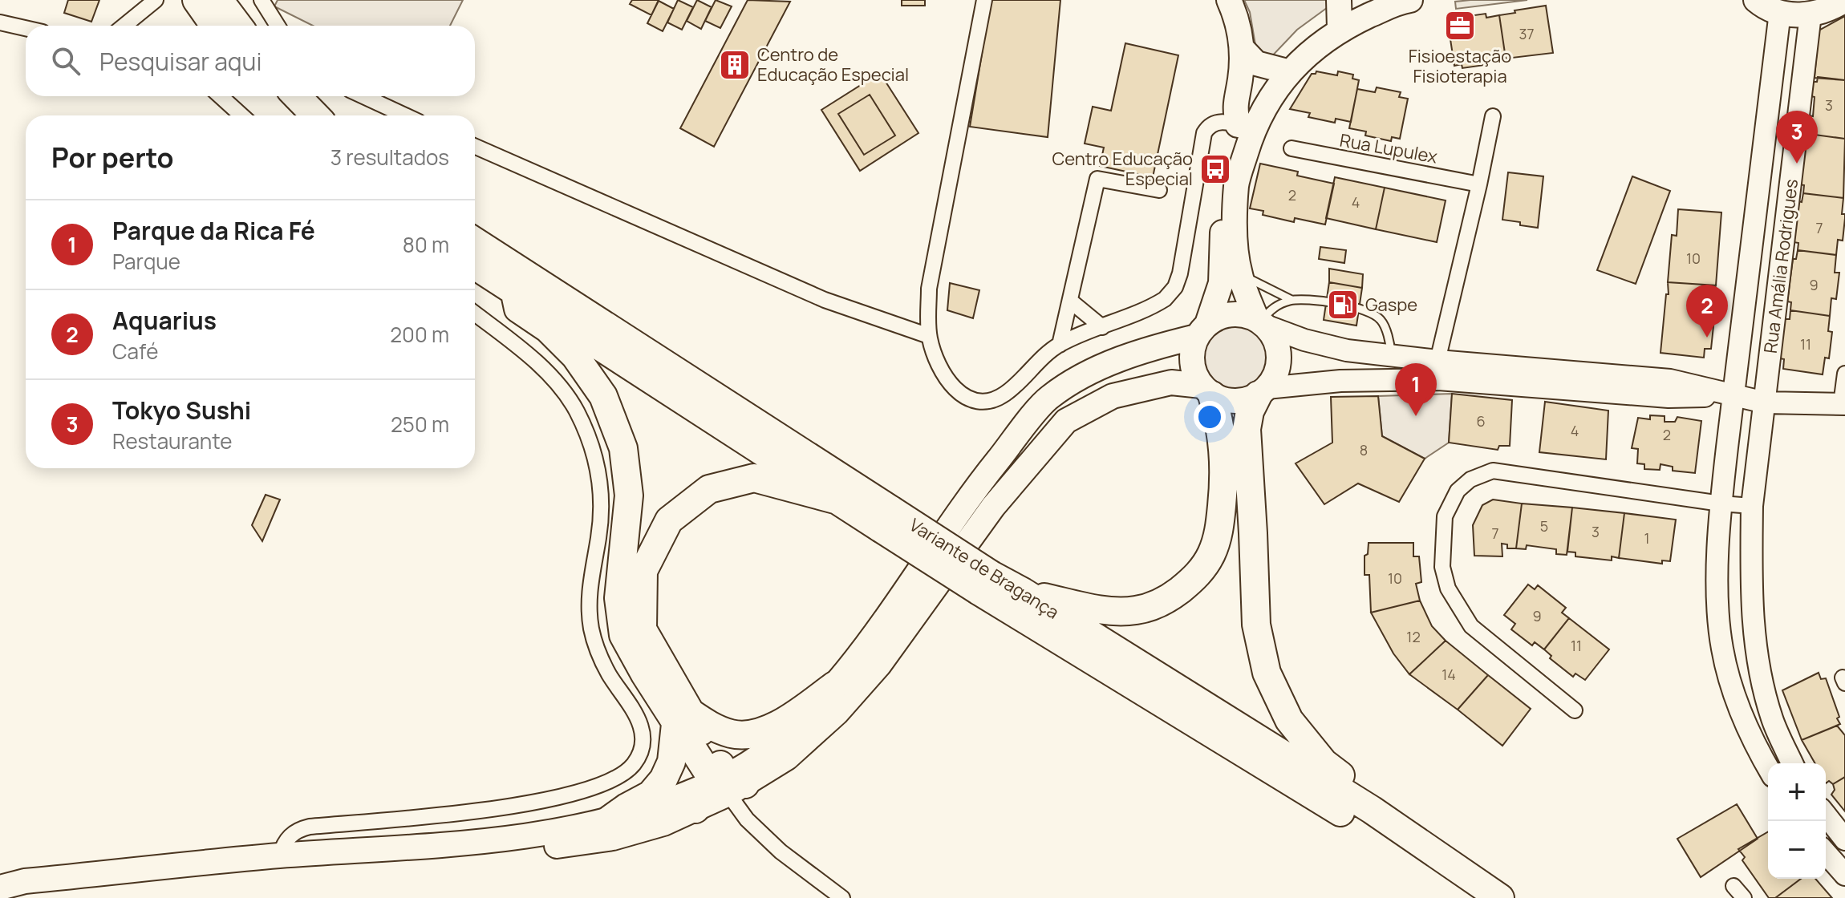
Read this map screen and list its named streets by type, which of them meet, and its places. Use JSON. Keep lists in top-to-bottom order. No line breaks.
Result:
{"streets":{"highway":["Variante de Bragança"],"street":["Rua Lupulex","Rua Amália Rodrigues"]},"places":{"office":["Fisioestação Fisioterapia"],"building":["Centro de Educação Especial"],"bus stop":["Centro Educação Especial"],"fuel station":["Gaspe"]},"house_numbers":["37","3","2","4","7","10","9","11","6","4","2","8","5","3","7","1","10","9","12","11","14"],"page":{"search":"Pesquisar aqui","pins":["3","2","1"],"heading":["Por perto","3 resultados"],"list":[{"mark":"1","name":"Parque da Rica Fé","note":"Parque","value":"80 m"},{"mark":"2","name":"Aquarius","note":"Café","value":"200 m"},{"mark":"3","name":"Tokyo Sushi","note":"Restaurante","value":"250 m"}],"map_buttons":["+","−"]}}
